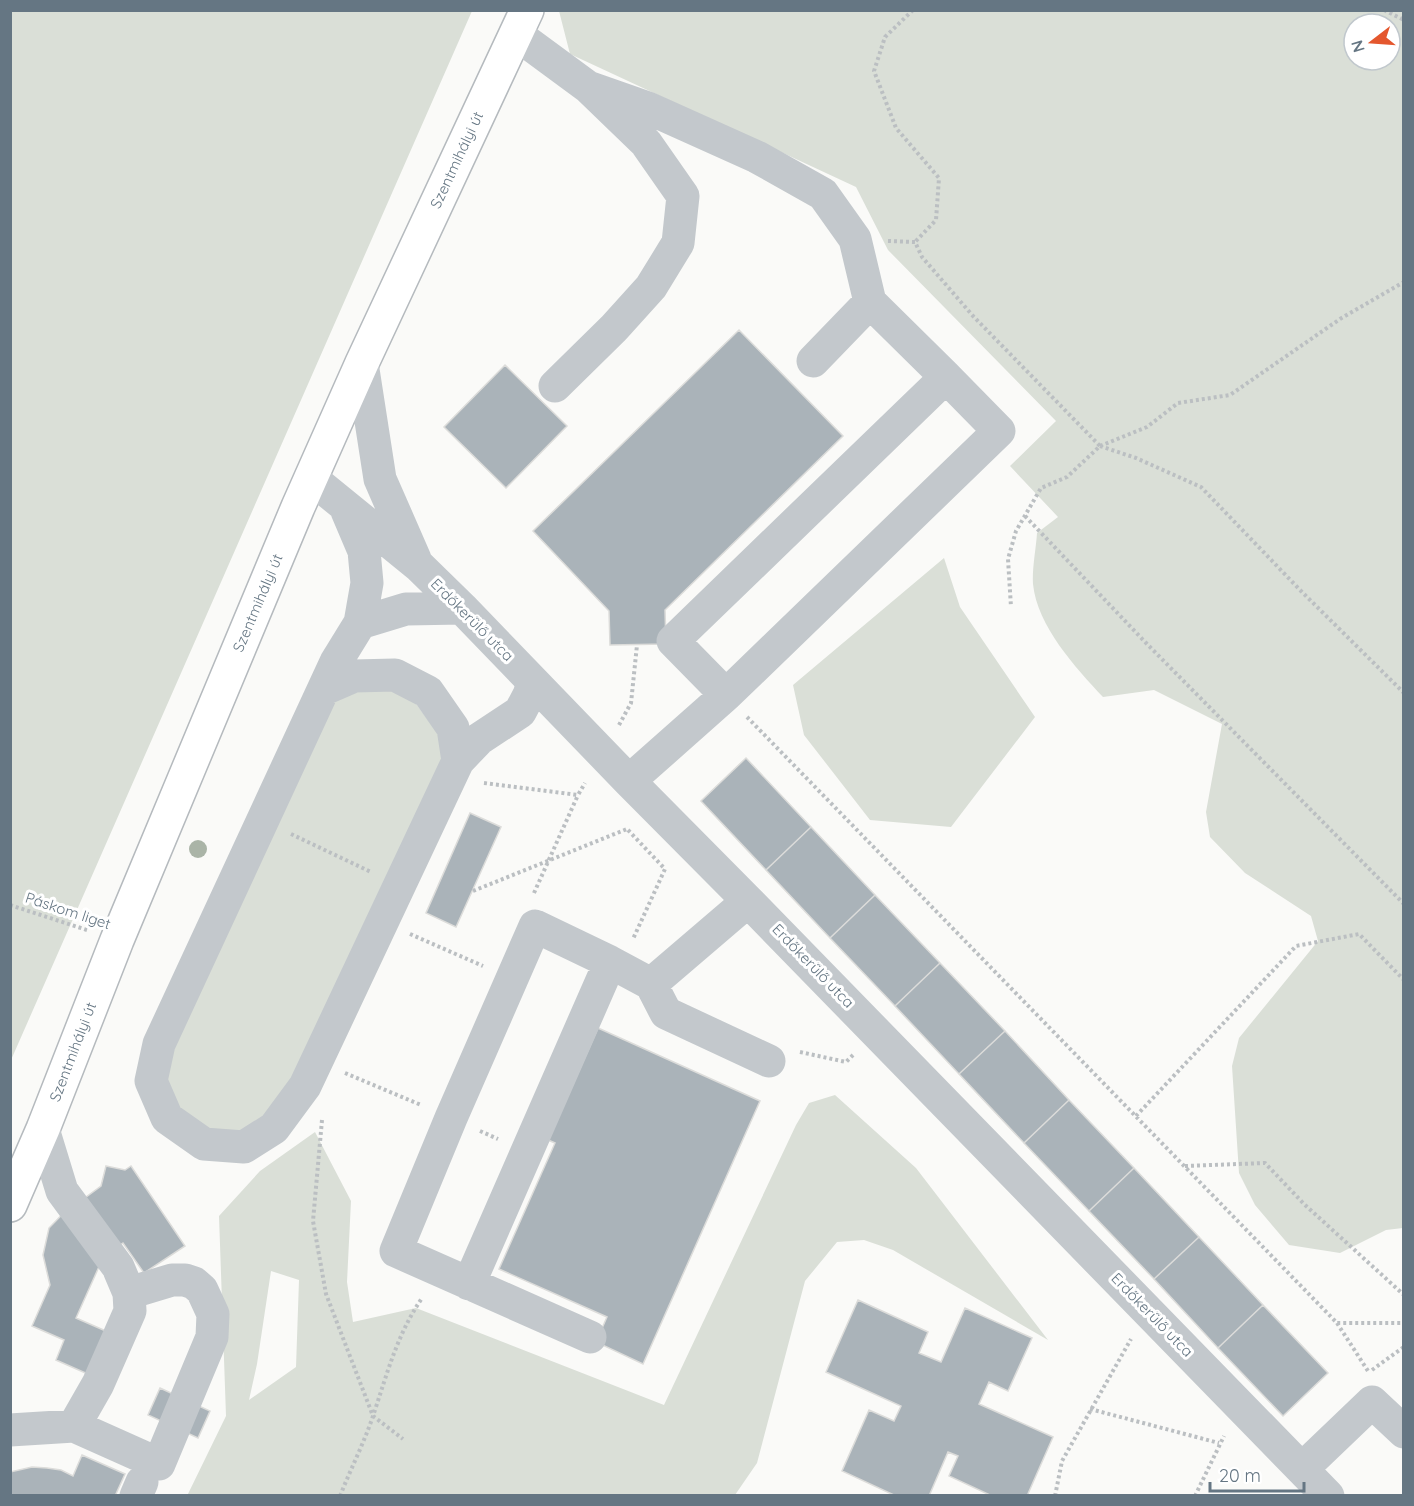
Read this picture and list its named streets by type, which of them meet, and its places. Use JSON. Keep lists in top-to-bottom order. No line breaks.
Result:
{"streets":{"main road":["Szentmihályi út"],"street":["Erdőkerülő utca"],"path":["Páskom liget"]},"crossings":[["Szentmihályi út","Erdőkerülő utca"],["Szentmihályi út","Páskom liget"]],"scale_bar":"20 m","north":"left"}
